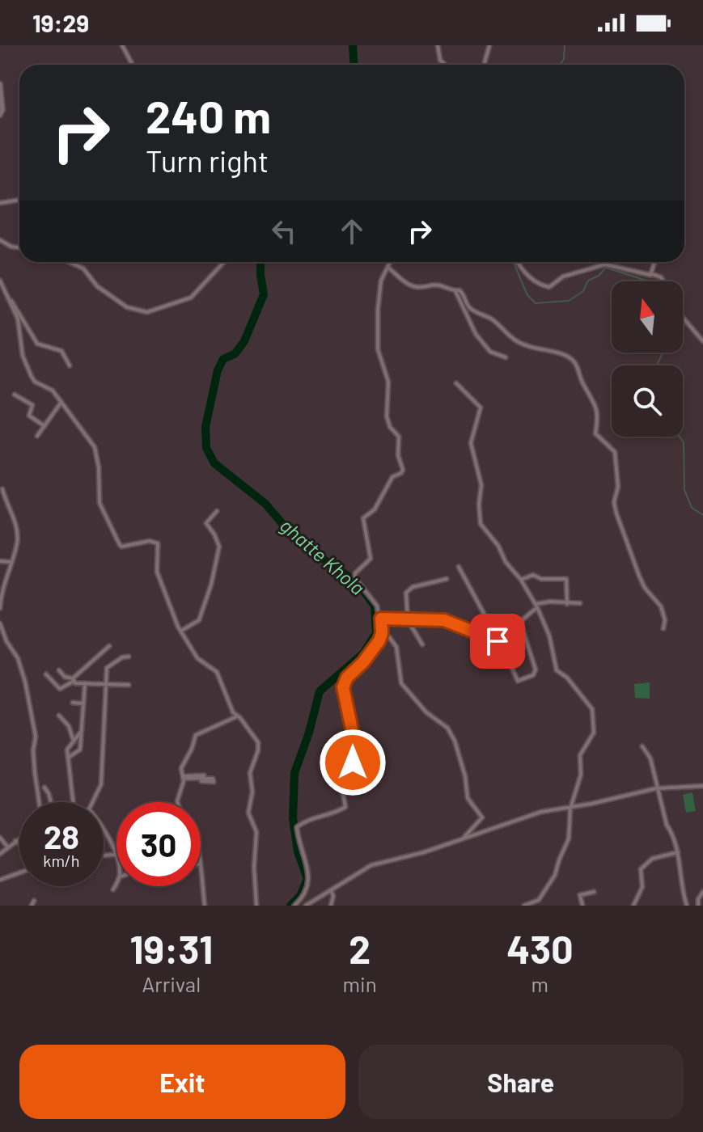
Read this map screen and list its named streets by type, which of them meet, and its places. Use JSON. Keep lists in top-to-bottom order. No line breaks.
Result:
{"water":["ghatte Khola"],"north":"top","page":{"status":"19:29","turn":["240 m","Turn right"],"speed":"28 km/h","limit":"30","eta":["19:31","Arrival","2","min","430","m"],"buttons":["Exit","Share"]}}
